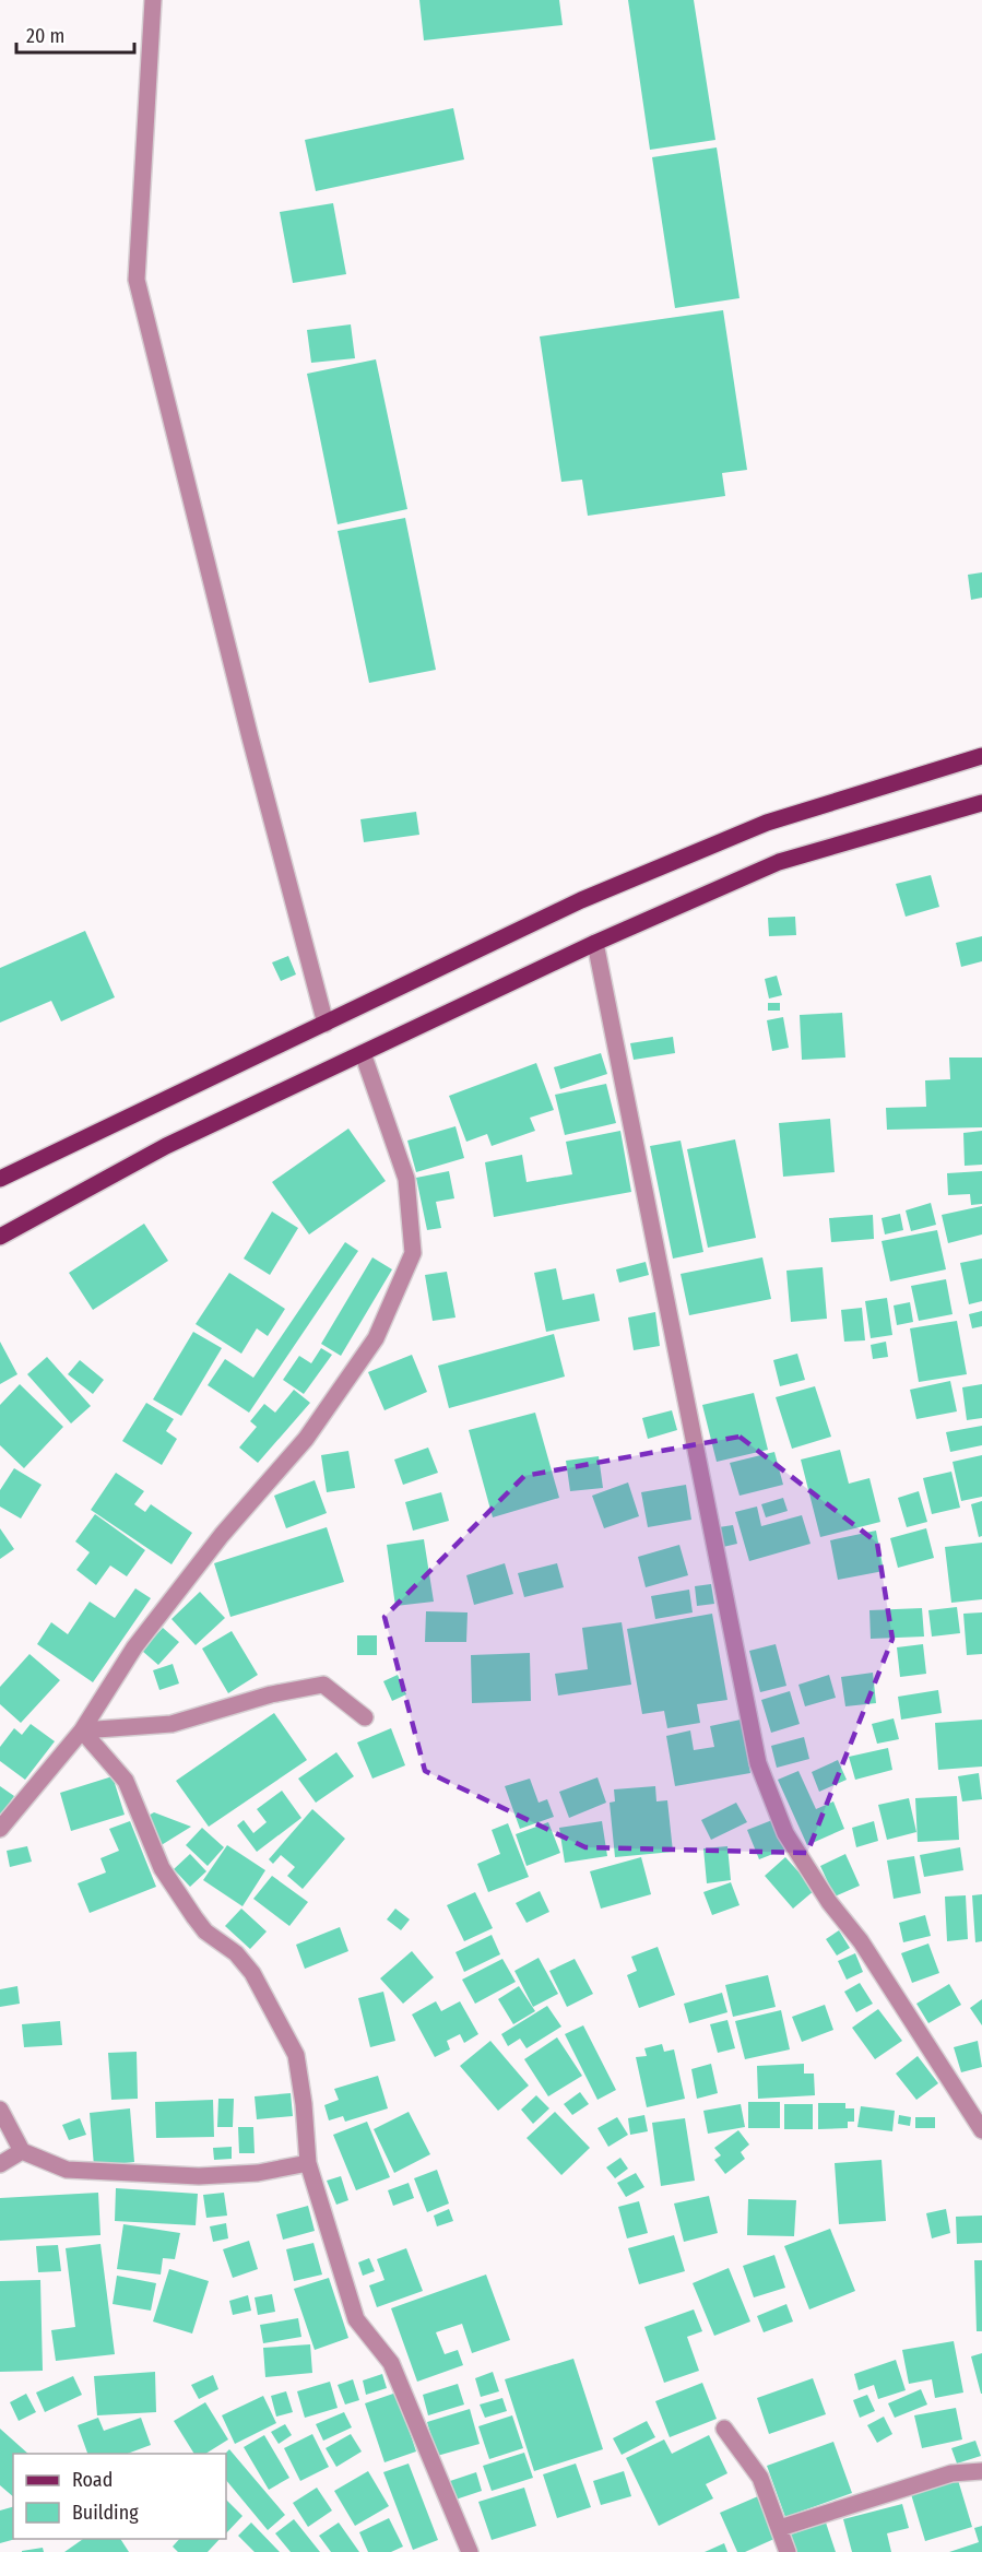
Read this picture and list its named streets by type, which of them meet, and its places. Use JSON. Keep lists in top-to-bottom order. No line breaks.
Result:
{"legend":["Road","Building"],"scale_bar":"20 m"}
